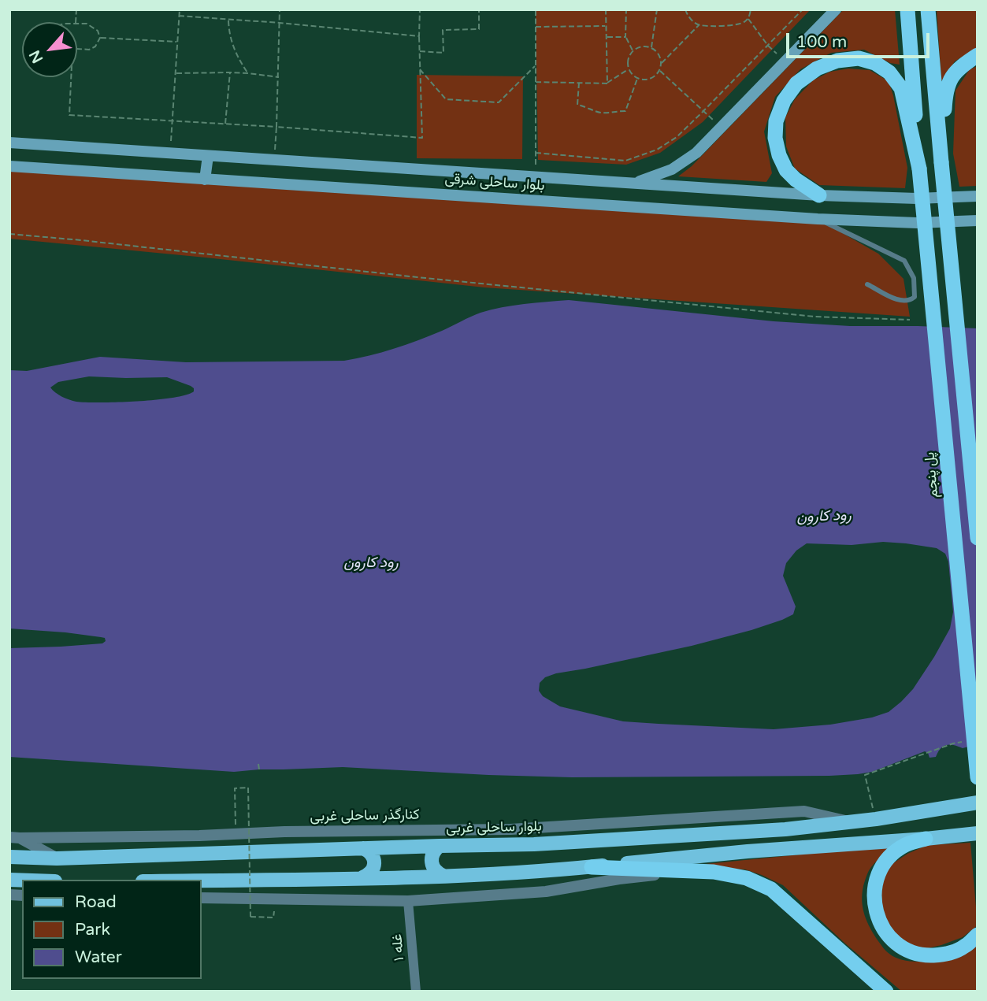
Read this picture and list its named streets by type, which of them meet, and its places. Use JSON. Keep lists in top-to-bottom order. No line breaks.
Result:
{"streets":{"highway":["پل پنجم"],"main road":["بلوار ساحلی شرقی","بلوار ساحلی غربی"],"street":["کنارگذر ساحلی غربی","غله ۱"]},"crossings":[["کنارگذر ساحلی غربی","بلوار ساحلی غربی"]],"water":["رود کارون"],"legend":["Road","Park","Water"],"scale_bar":"100 m","north":"bottom left"}
